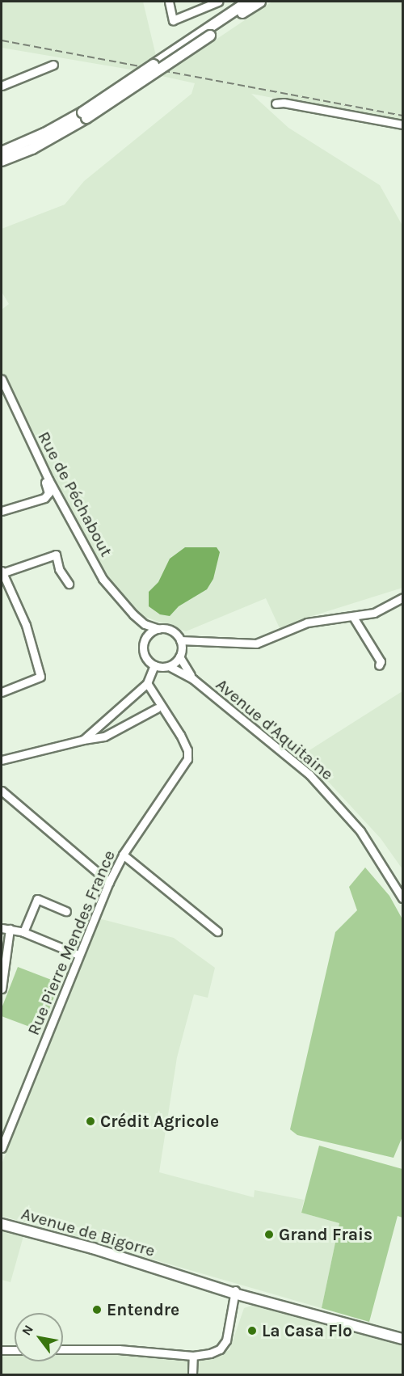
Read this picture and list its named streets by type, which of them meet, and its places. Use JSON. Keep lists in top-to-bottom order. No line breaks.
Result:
{"streets":{"main road":["Avenue de Bigorre"],"street":["Rue de Péchabout","Avenue d'Aquitaine","Rue Pierre Mendes France"]},"crossings":[["Rue de Péchabout","Avenue d'Aquitaine"]],"places":["Crédit Agricole","Grand Frais","Entendre","La Casa Flo"],"north":"top left"}
